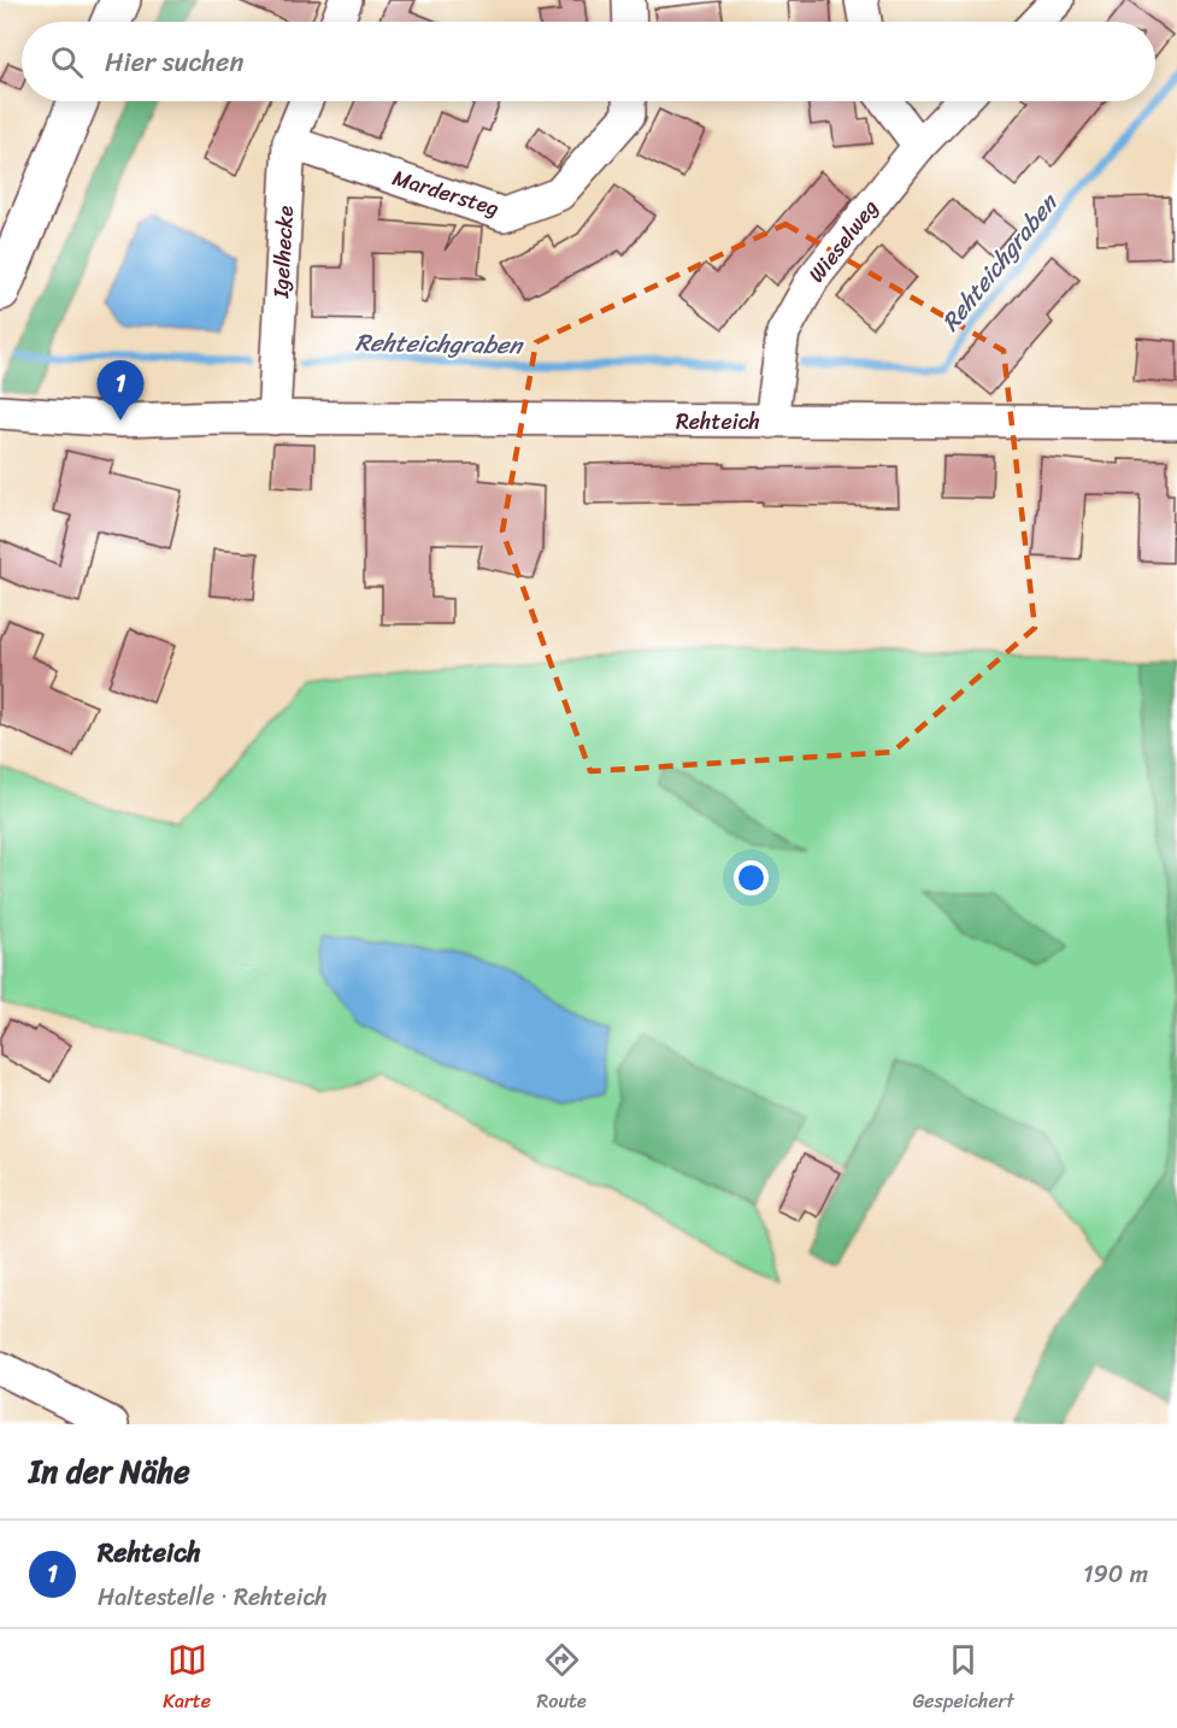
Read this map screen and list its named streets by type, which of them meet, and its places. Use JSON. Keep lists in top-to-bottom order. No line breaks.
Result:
{"streets":{"street":["Mardersteg","Wieselweg","Igelhecke","Rehteich"]},"crossings":[["Mardersteg","Igelhecke"],["Wieselweg","Rehteich"],["Igelhecke","Rehteich"]],"water":["Rehteichgraben"],"page":{"search":"Hier suchen","pins":"1","heading":"In der Nähe","list":[{"mark":"1","name":"Rehteich","note":"Haltestelle · Rehteich","value":"190 m"}],"nav":["Karte","Route","Gespeichert"]}}
